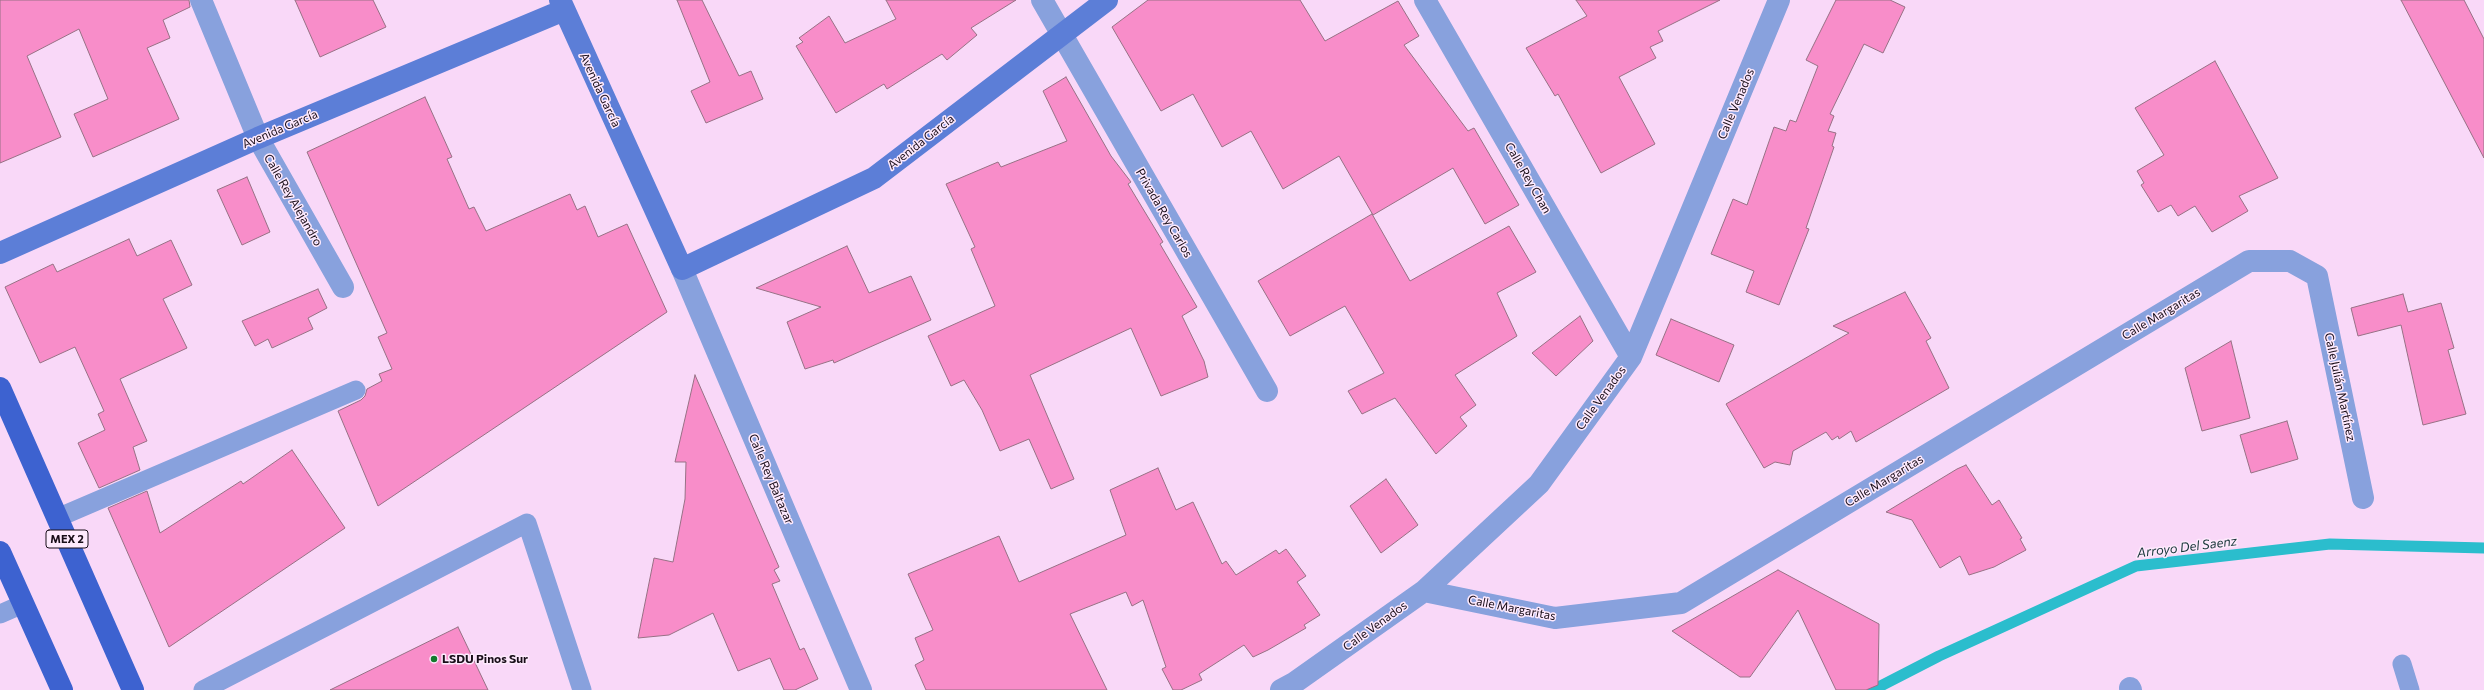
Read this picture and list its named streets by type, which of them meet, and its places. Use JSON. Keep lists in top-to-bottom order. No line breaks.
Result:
{"streets":{"main road":["Avenida García","MEX 2"],"street":["Calle Venados","Calle Rey Chan","Calle Rey Alejandro","Privada Rey Carlos","Calle Margaritas","Calle Julián Martínez","Calle Rey Baltazar"]},"crossings":[["Avenida García","Calle Rey Alejandro"],["Avenida García","Privada Rey Carlos"],["Avenida García","Calle Rey Baltazar"],["Calle Venados","Calle Rey Chan"],["Calle Venados","Calle Margaritas"],["Calle Margaritas","Calle Julián Martínez"]],"water":["Arroyo Del Saenz"],"places":["LSDU Pinos Sur"]}
